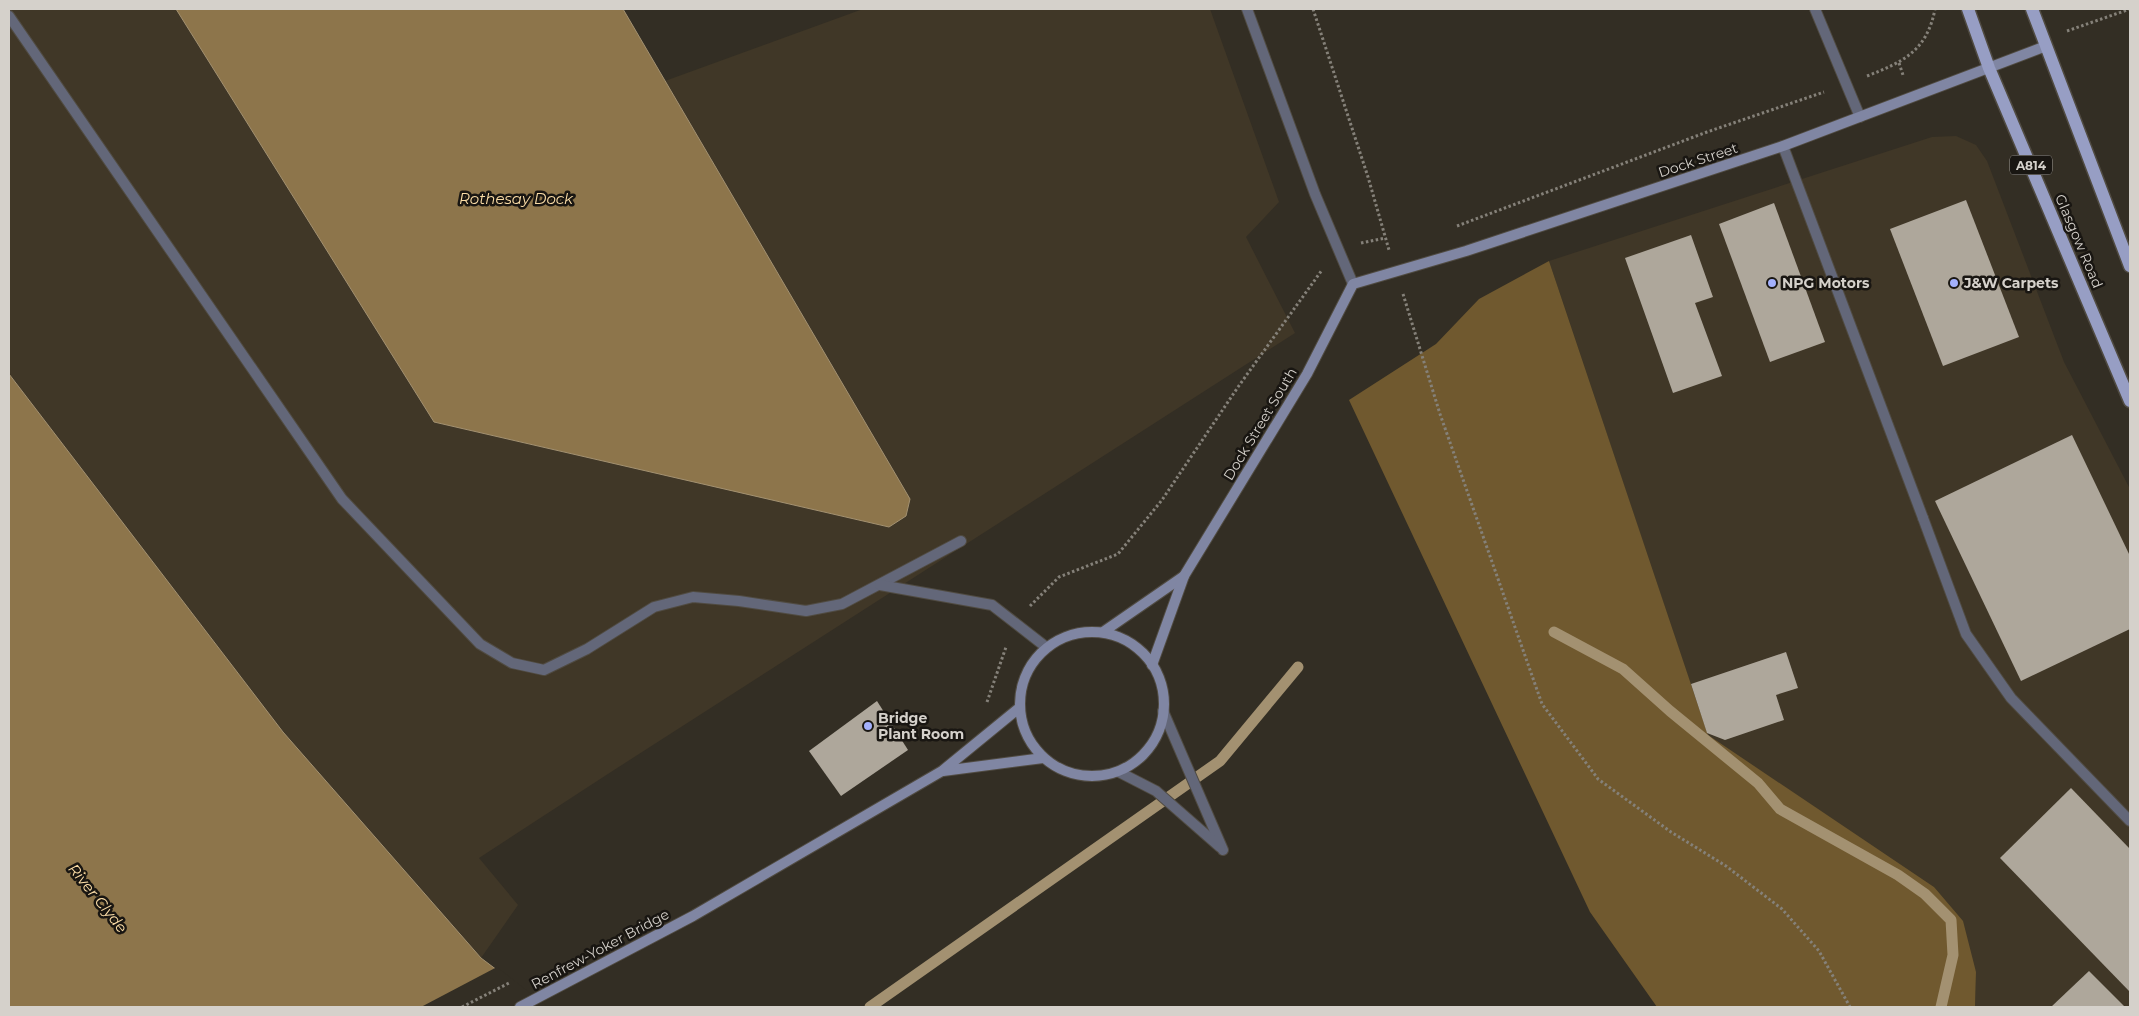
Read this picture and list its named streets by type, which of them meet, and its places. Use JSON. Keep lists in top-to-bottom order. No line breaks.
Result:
{"streets":{"main road":["A814","Glasgow Road"],"street":["Dock Street","Dock Street South","Renfrew-Yoker Bridge"]},"crossings":[["Dock Street","Glasgow Road"],["Dock Street","Dock Street South"]],"water":["Rothesay Dock","River Clyde"],"places":["NPG Motors","J&W Carpets","Bridge Plant Room"]}
